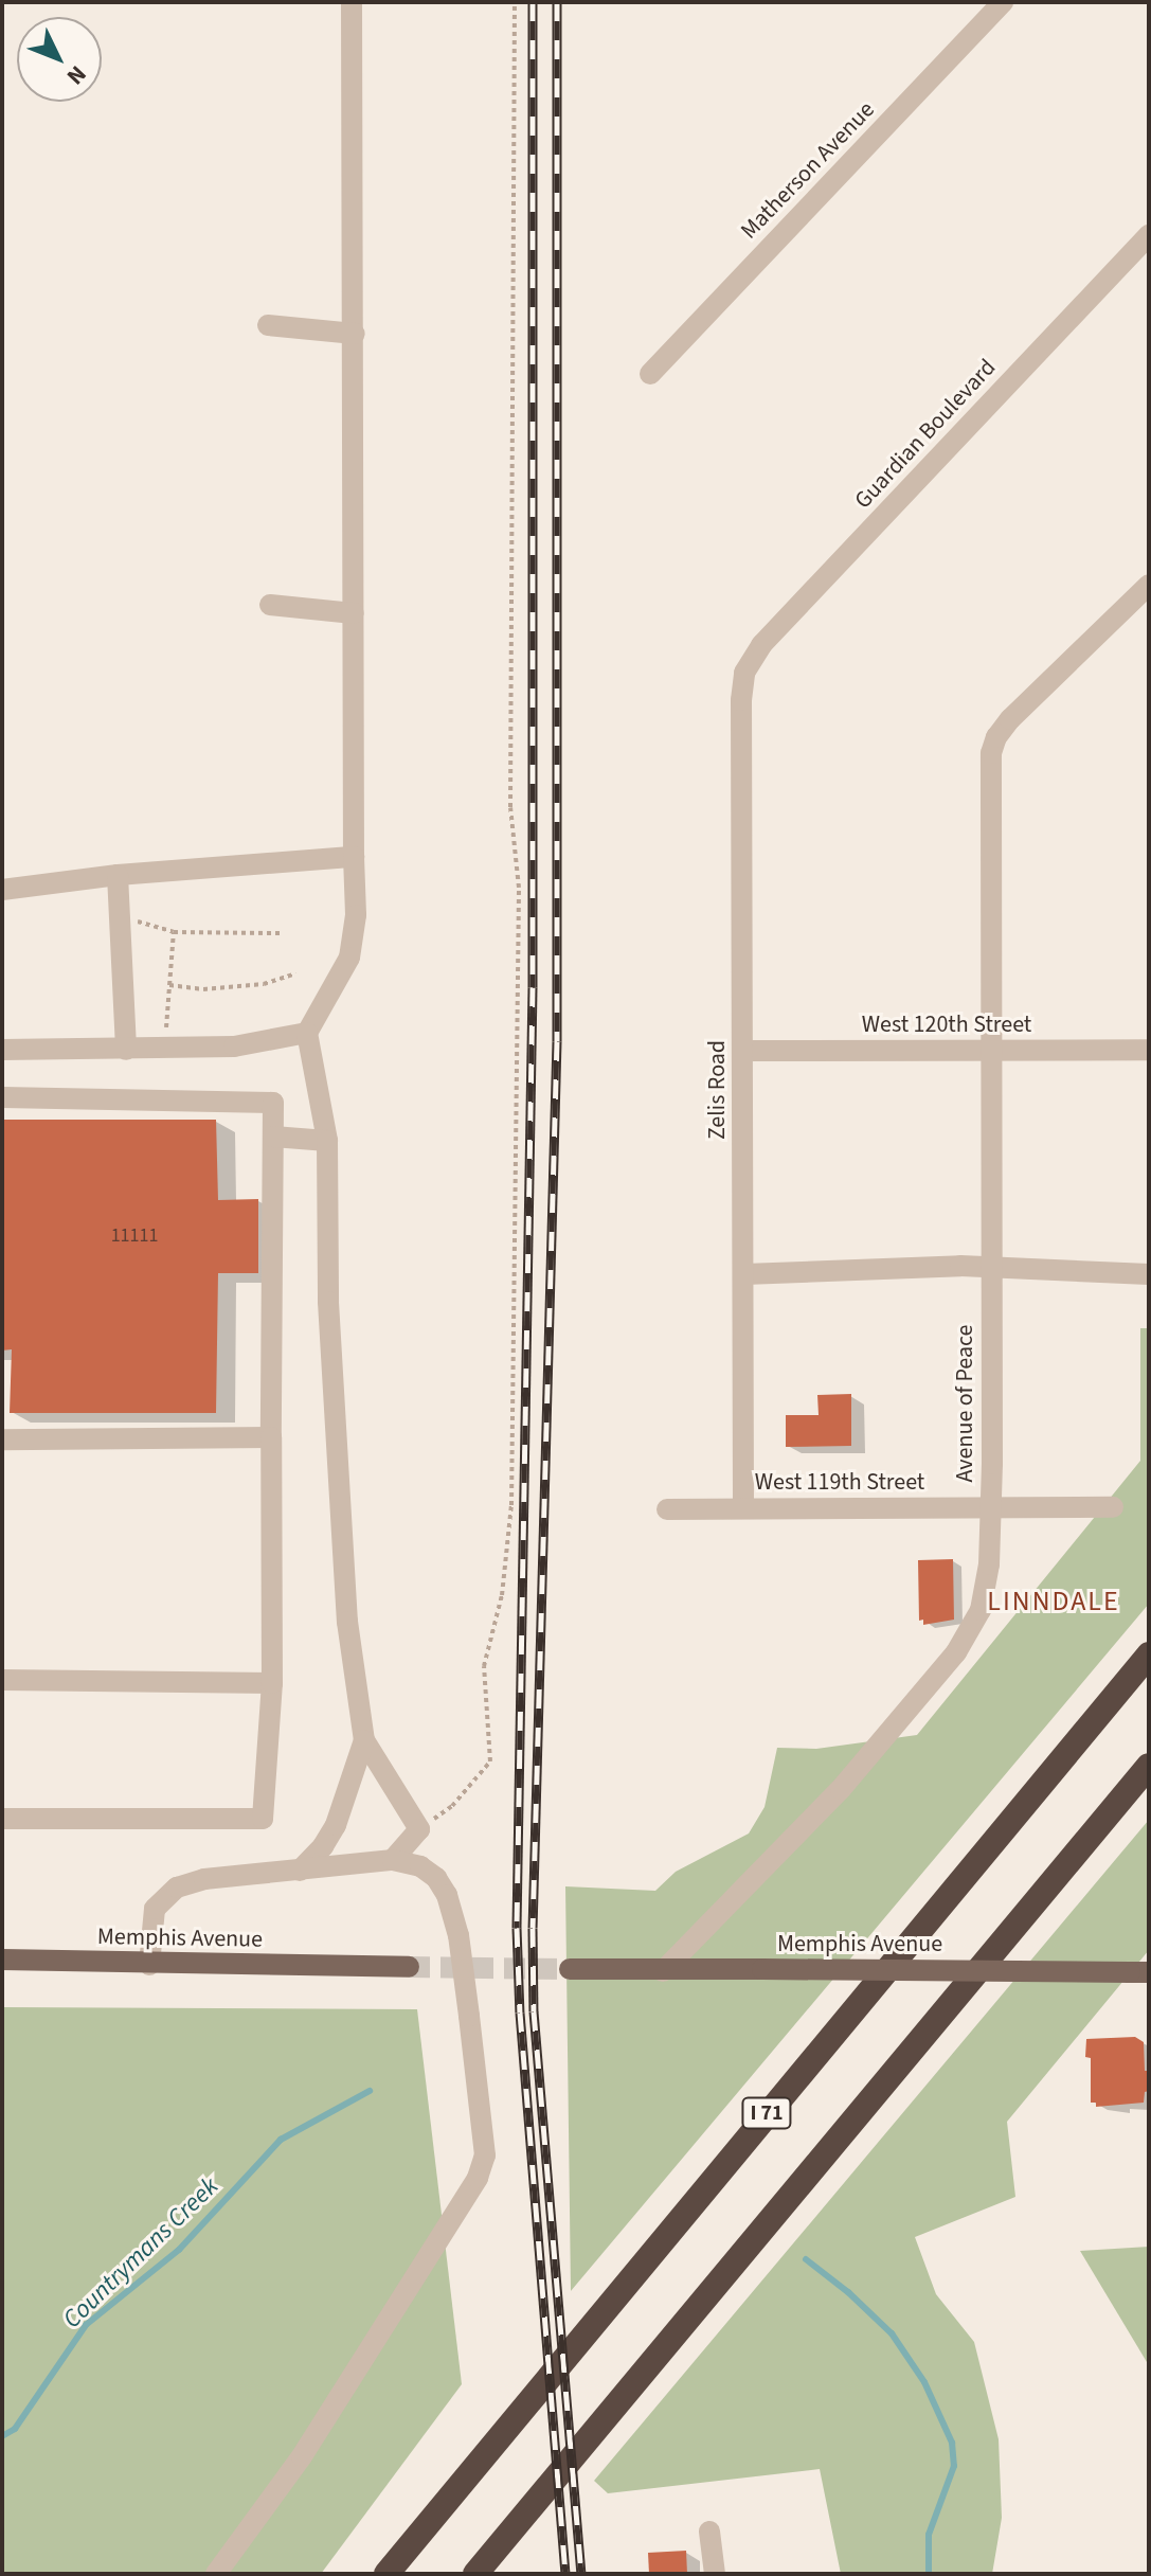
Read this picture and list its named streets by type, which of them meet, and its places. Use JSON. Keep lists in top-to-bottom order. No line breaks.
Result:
{"streets":{"highway":["I 71"],"main road":["Memphis Avenue"],"street":["Matherson Avenue","Guardian Boulevard","West 120th Street","Zelis Road","Avenue of Peace","West 119th Street"]},"crossings":[["Guardian Boulevard","Zelis Road"],["West 120th Street","Zelis Road"],["West 120th Street","Avenue of Peace"],["Zelis Road","West 119th Street"],["Avenue of Peace","West 119th Street"],["Avenue of Peace","Memphis Avenue"]],"districts":["LINNDALE"],"water":["Countrymans Creek"],"house_numbers":["11111"],"north":"bottom right"}
